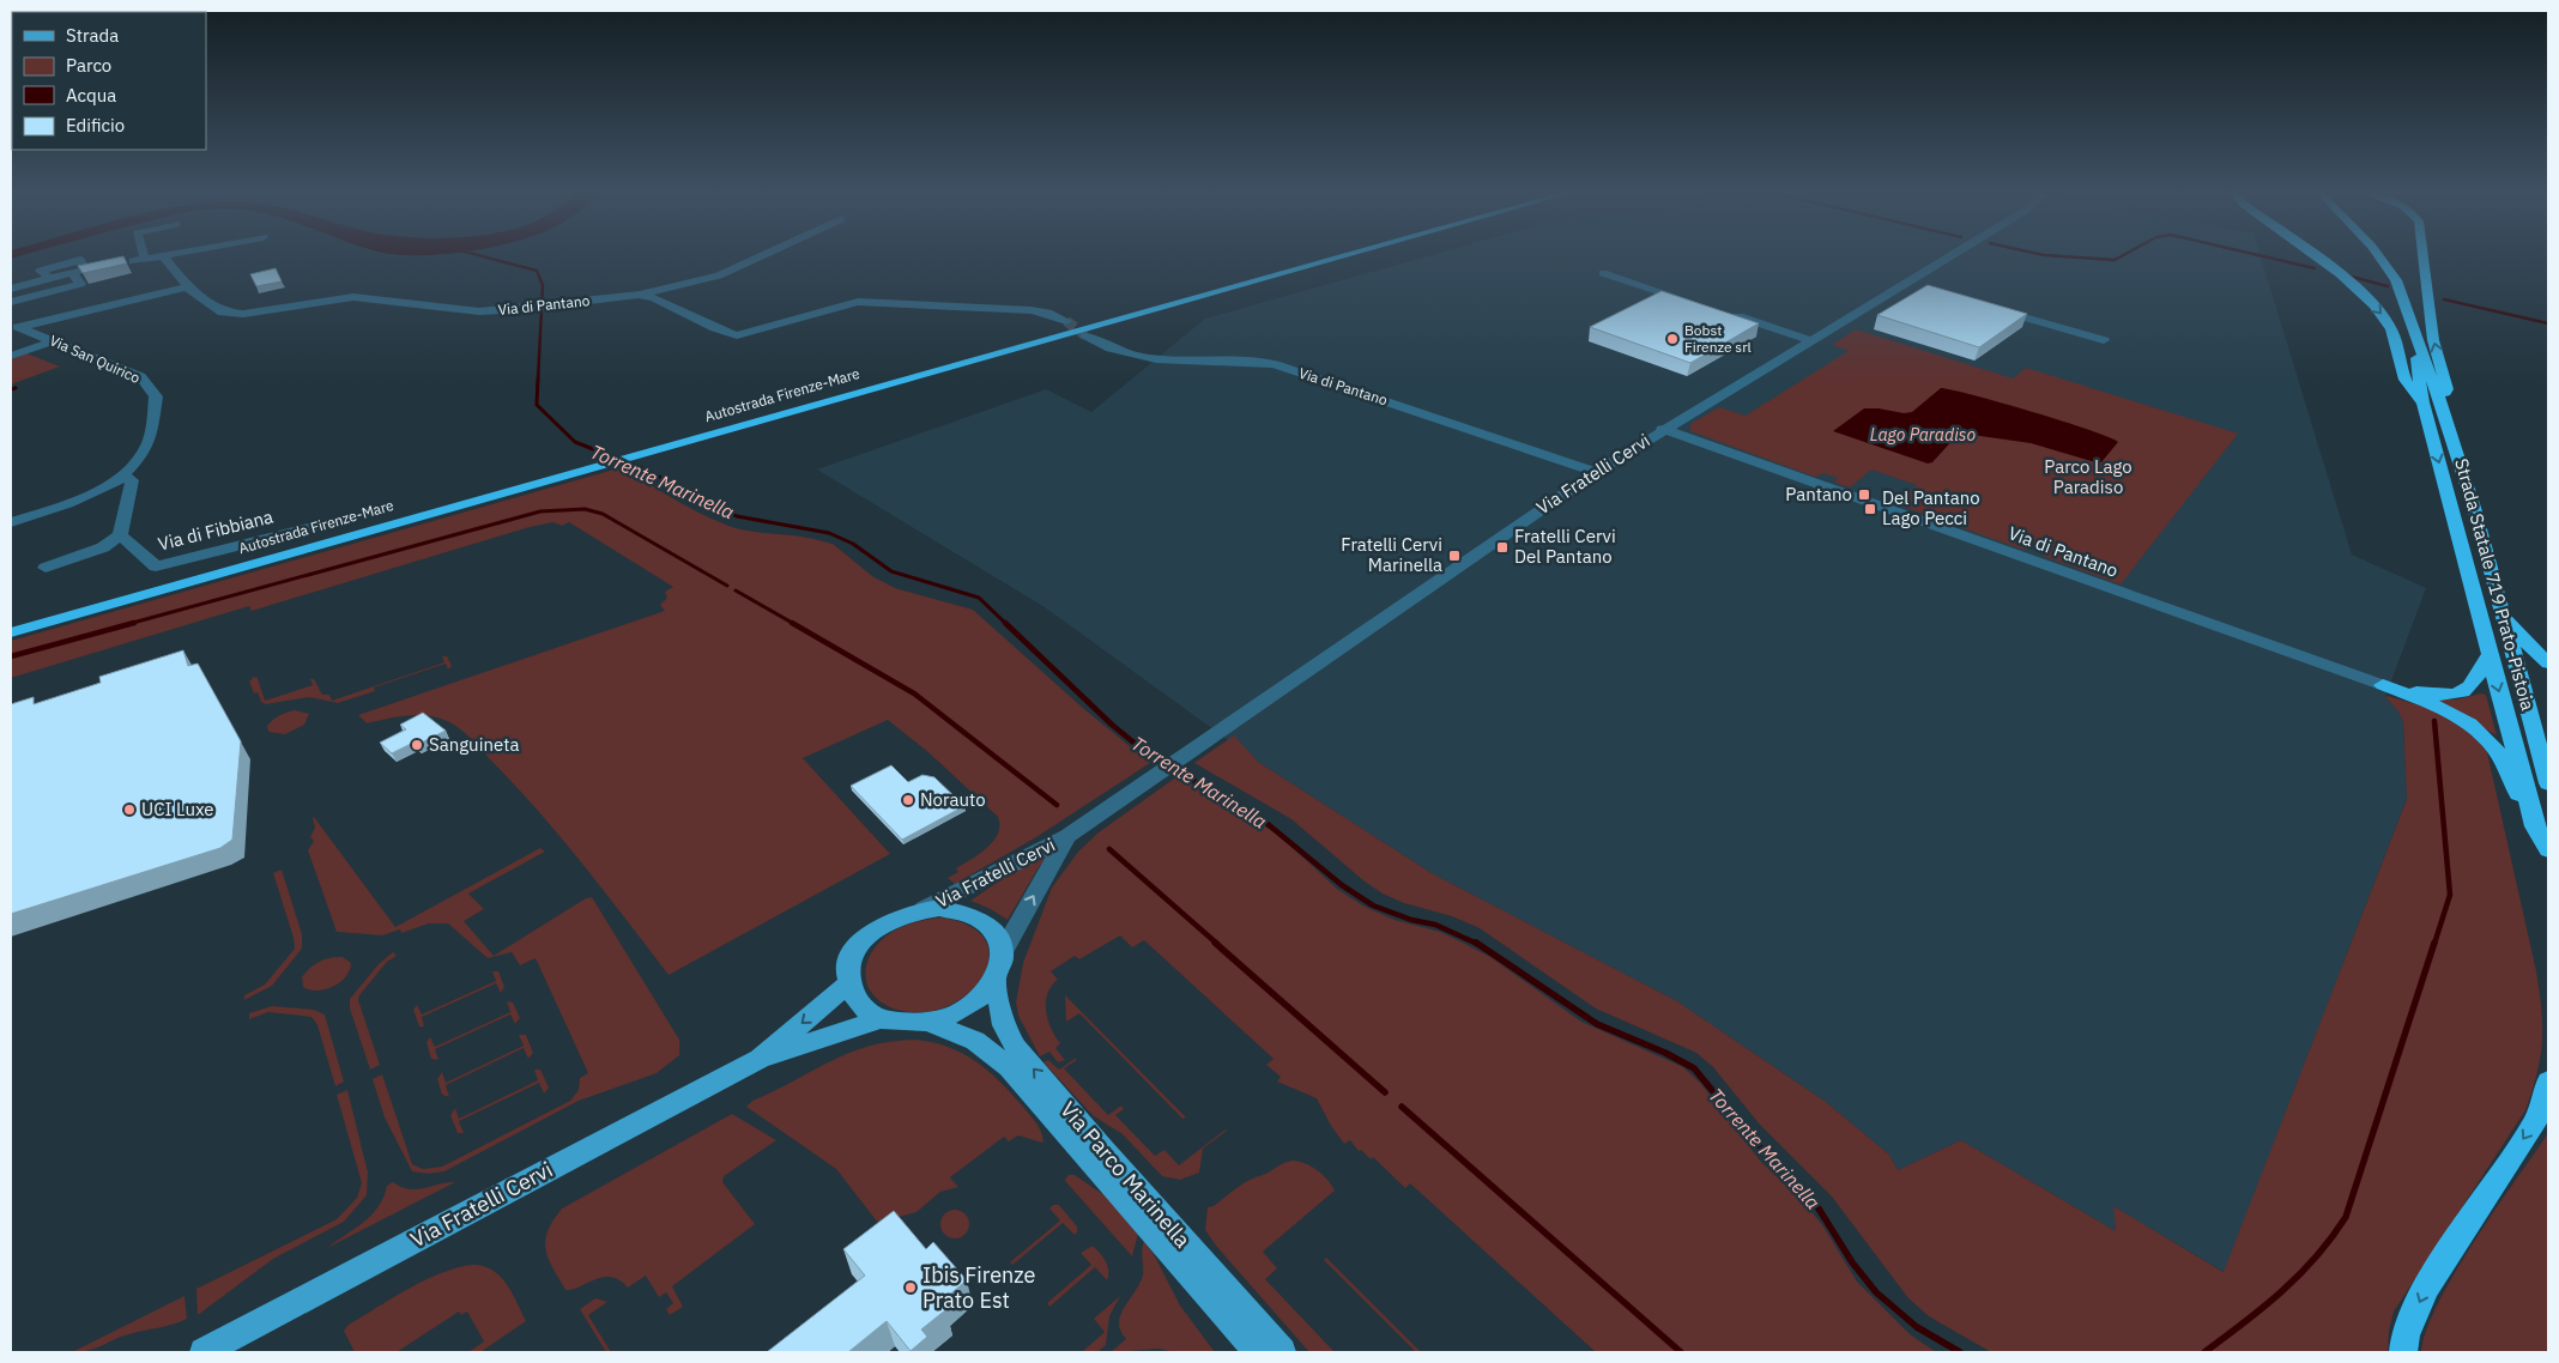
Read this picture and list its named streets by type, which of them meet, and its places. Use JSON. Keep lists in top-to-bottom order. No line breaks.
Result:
{"streets":{"highway":["Autostrada Firenze-Mare","Strada Statale 719 Prato-Pistoia"],"main road":["Via Fratelli Cervi","Via Parco Marinella"],"street":["Via di Pantano","Via San Quirico","Via di Fibbiana"]},"crossings":[["Via di Pantano","Via Fratelli Cervi"],["Via Fratelli Cervi","Via Parco Marinella"]],"water":["Lago Paradiso","Torrente Marinella"],"parks":["Parco Lago Paradiso"],"places":{"other":["Bobst Firenze srl","Sanguineta","Norauto","UCI Luxe","Ibis Firenze Prato Est"],"transit":["Pantano","Del Pantano Lago Pecci","Fratelli Cervi Del Pantano","Fratelli Cervi Marinella"]},"legend":["Strada","Parco","Acqua","Edificio"]}
